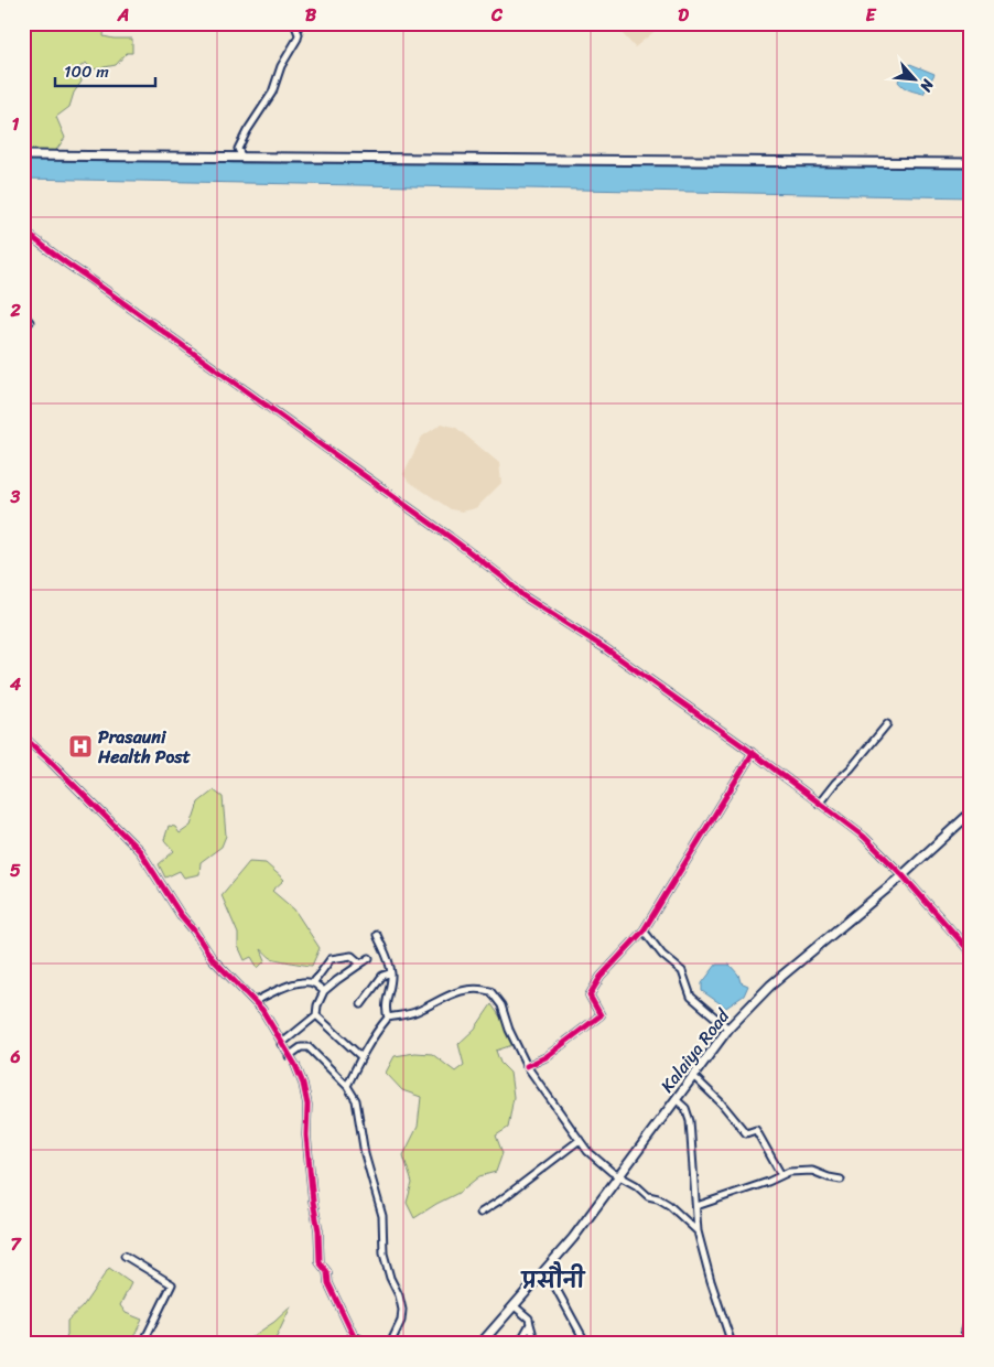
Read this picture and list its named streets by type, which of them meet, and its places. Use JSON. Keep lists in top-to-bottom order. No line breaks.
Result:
{"streets":{"main road":["Kalaiya Road"]},"districts":["प्रसौनी"],"places":{"hospital":["Prasauni Health Post"]},"scale_bar":"100 m","north":"bottom right","grid":{"columns":["A","B","C","D","E"],"rows":["1","2","3","4","5","6","7"]}}
